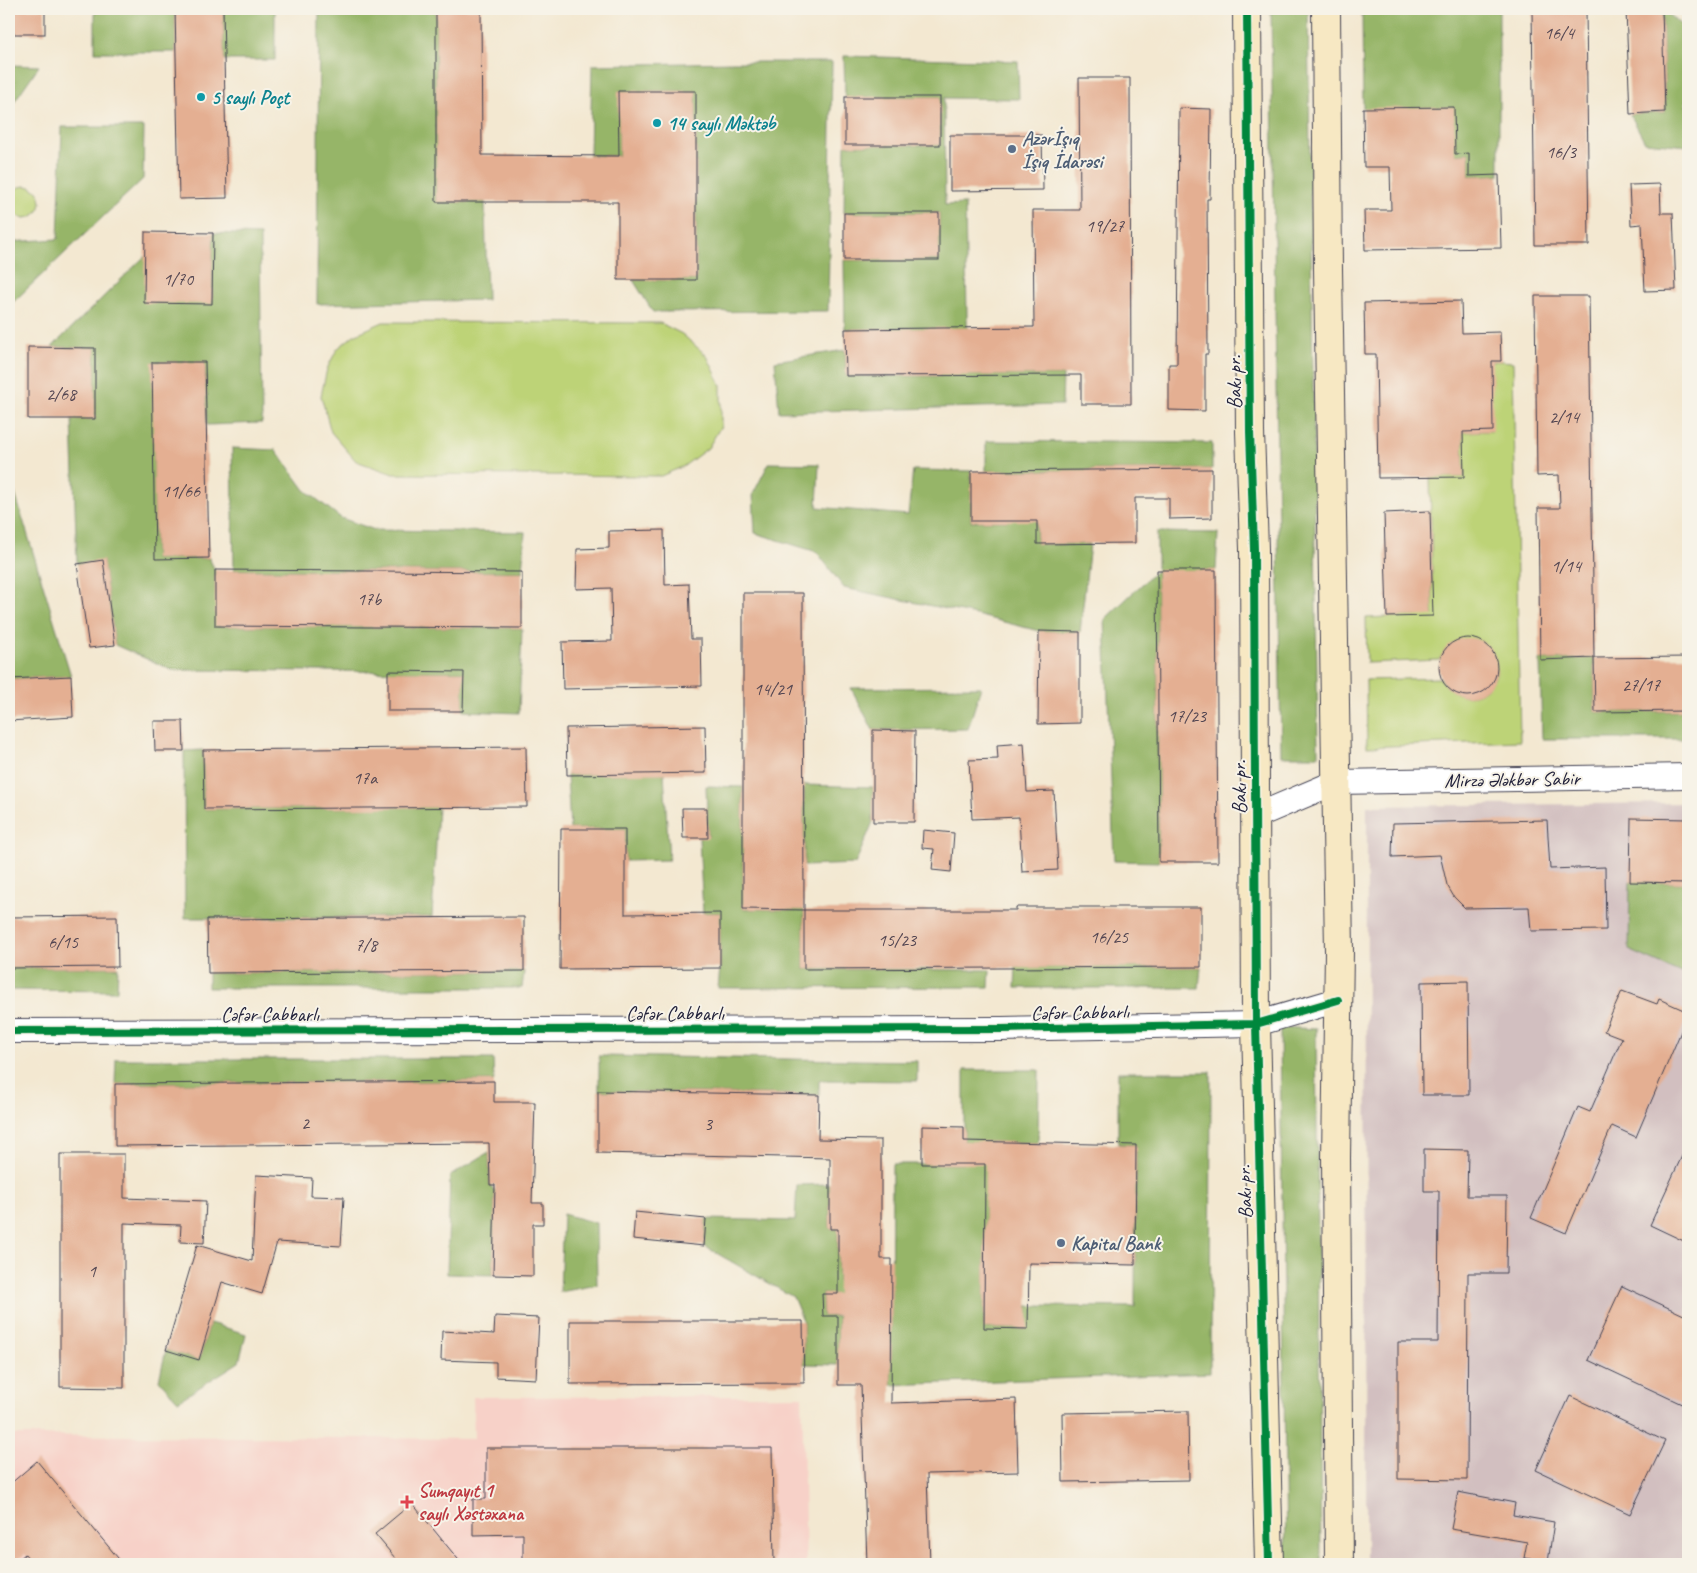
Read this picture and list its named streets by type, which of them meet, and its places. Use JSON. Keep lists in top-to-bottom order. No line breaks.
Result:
{"streets":{"street":["Bakı pr.","Mirzə Ələkbər Sabir","Cəfər Cabbarlı"]},"crossings":[["Bakı pr.","Cəfər Cabbarlı"]],"places":{"other":["5 saylı Poçt","14 saylı Məktəb","Azərİşıq İşıq İdarəsi","Kapital Bank"],"health":["Sumqayıt 1 saylı Xəstəxana"]},"house_numbers":["16/4","16/3","19/27","1/70","2/68","2/14","11/66","1/14","17b","27/17","14/21","17/23","17a","16/25","15/23","6/15","7/8","2","3","1"]}
